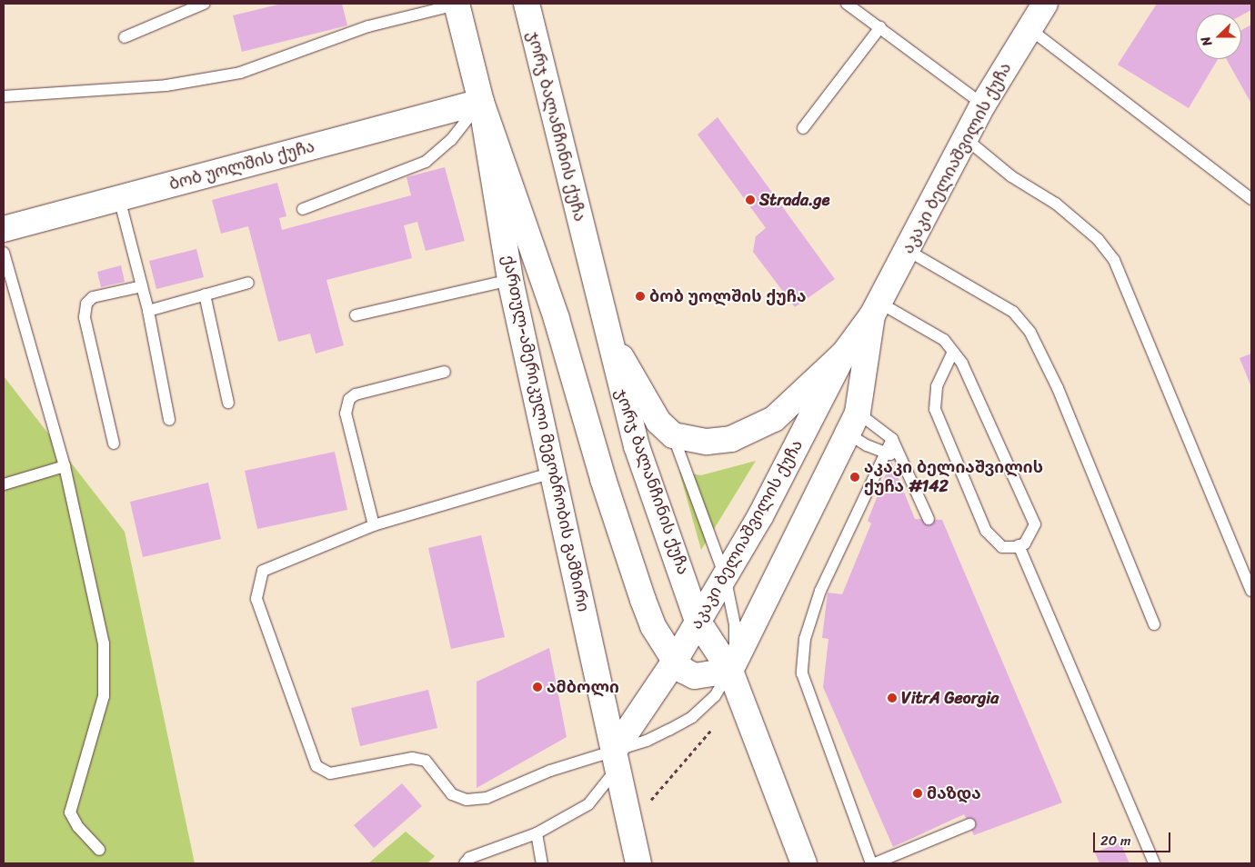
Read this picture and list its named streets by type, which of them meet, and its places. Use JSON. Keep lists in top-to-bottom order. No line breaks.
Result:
{"streets":{"main road":["ჯორჯ ბალანჩინის ქუჩა","აკაკი ბელიაშვილის ქუჩა","ბობ უოლშის ქუჩა","ქართულ-ამერიკული მეგობრობის გამზირი"]},"crossings":[["ჯორჯ ბალანჩინის ქუჩა","აკაკი ბელიაშვილის ქუჩა"],["აკაკი ბელიაშვილის ქუჩა","ქართულ-ამერიკული მეგობრობის გამზირი"],["ბობ უოლშის ქუჩა","ქართულ-ამერიკული მეგობრობის გამზირი"]],"places":["Strada.ge","ბობ უოლშის ქუჩა","აკაკი ბელიაშვილის ქუჩა #142","ამბოლი","VitrA Georgia","მაზდა"],"scale_bar":"20 m","north":"left"}
